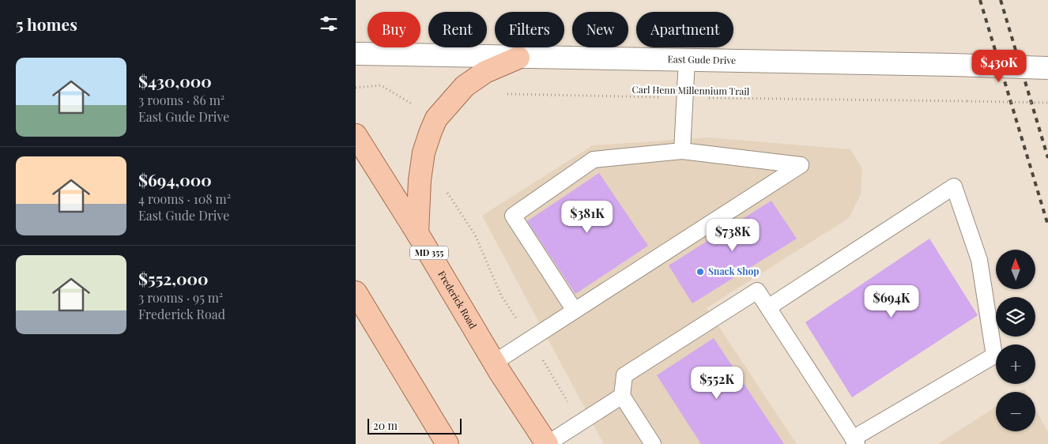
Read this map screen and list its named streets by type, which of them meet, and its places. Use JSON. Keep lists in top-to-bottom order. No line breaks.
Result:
{"streets":{"main road":["East Gude Drive","MD 355","Frederick Road"],"path":["Carl Henn Millennium Trail"]},"places":["Snack Shop"],"scale_bar":"20 m","north":"top","page":{"heading":"5 homes","chip":["Buy","Rent","Filters","New","Apartment"],"list":[{"name":"$430,000","note":"3 rooms · 86 m² · East Gude Drive"},{"name":"$694,000","note":"4 rooms · 108 m² · East Gude Drive"},{"name":"$552,000","note":"3 rooms · 95 m² · Frederick Road"}],"price":["$430K","$381K","$738K","$694K","$552K"],"map_buttons":["+","−"],"scale":"20 m"}}
